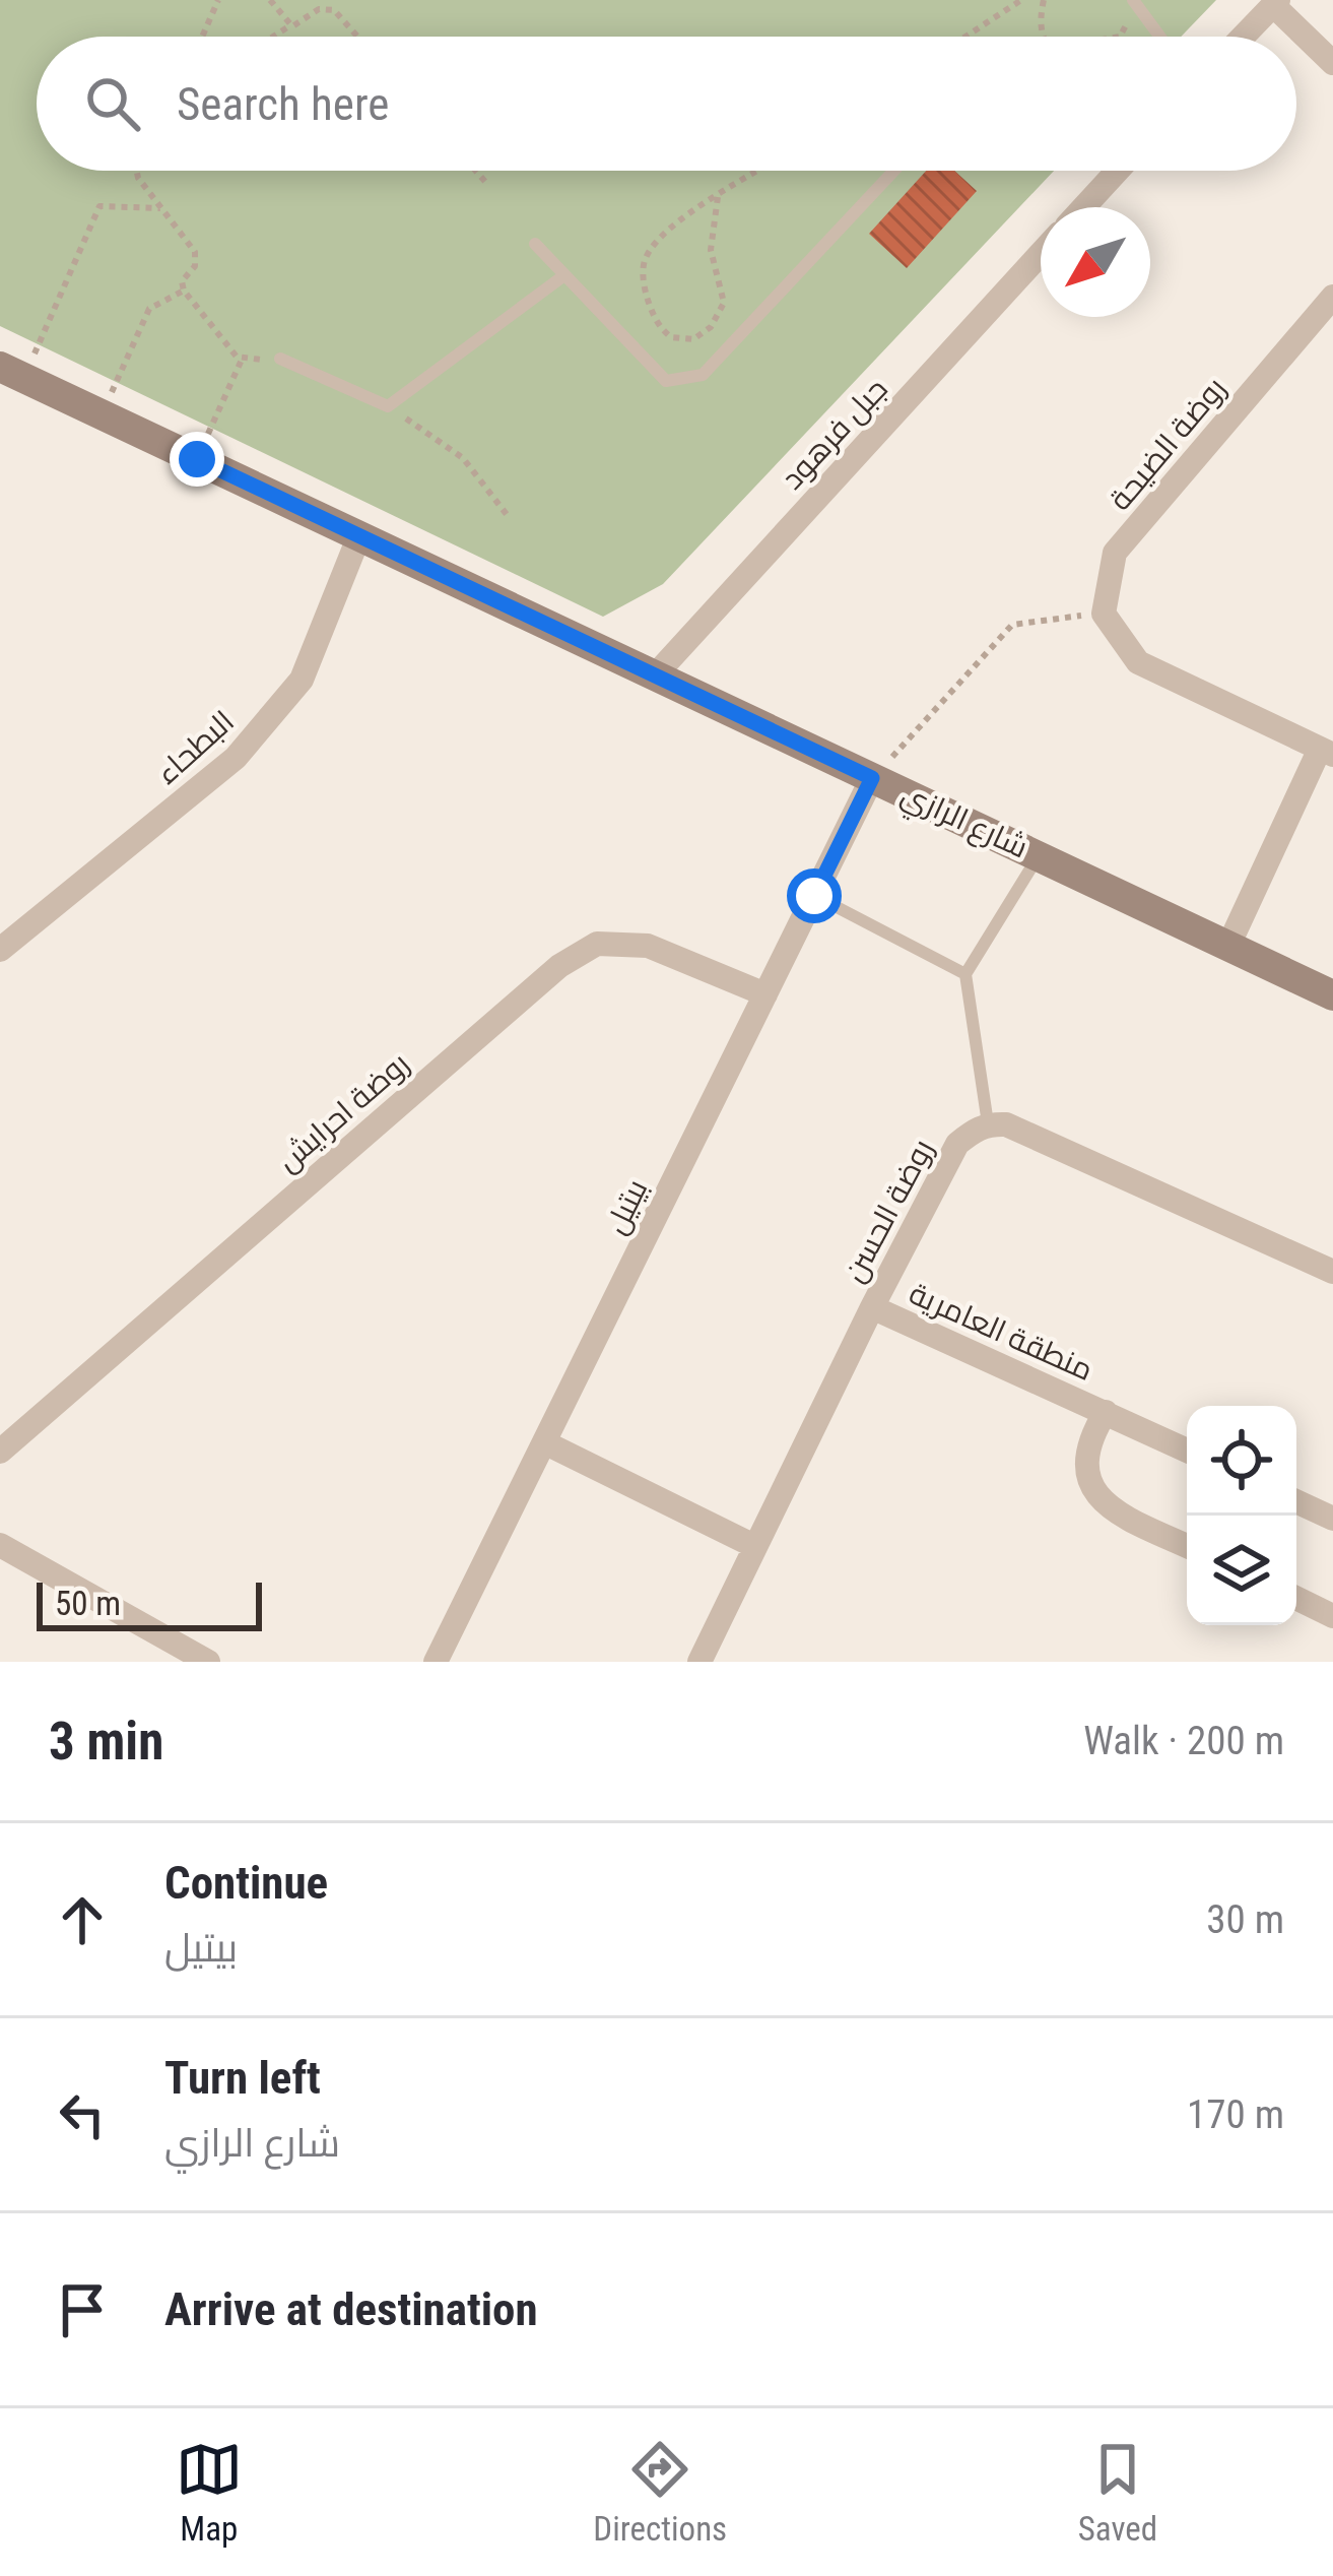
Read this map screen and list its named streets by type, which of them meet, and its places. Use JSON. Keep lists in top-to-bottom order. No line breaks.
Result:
{"streets":{"street":["جبل فرهود","روضة الضيحة","البطحاء","شارع الرازي","روضة احرايش","بيتيل","روضة الحسن","منطقة العامرية"]},"crossings":[["جبل فرهود","شارع الرازي"],["البطحاء","شارع الرازي"],["شارع الرازي","بيتيل"],["روضة احرايش","بيتيل"],["روضة الحسن","منطقة العامرية"]],"scale_bar":"50 m","north":"bottom left","page":{"search":"Search here","scale":"50 m","heading":["3 min","Walk · 200 m"],"list":[["Continue","بيتيل","30 m"],["Turn left","شارع الرازي","170 m"],"Arrive at destination"],"nav":["Map","Directions","Saved"]}}
